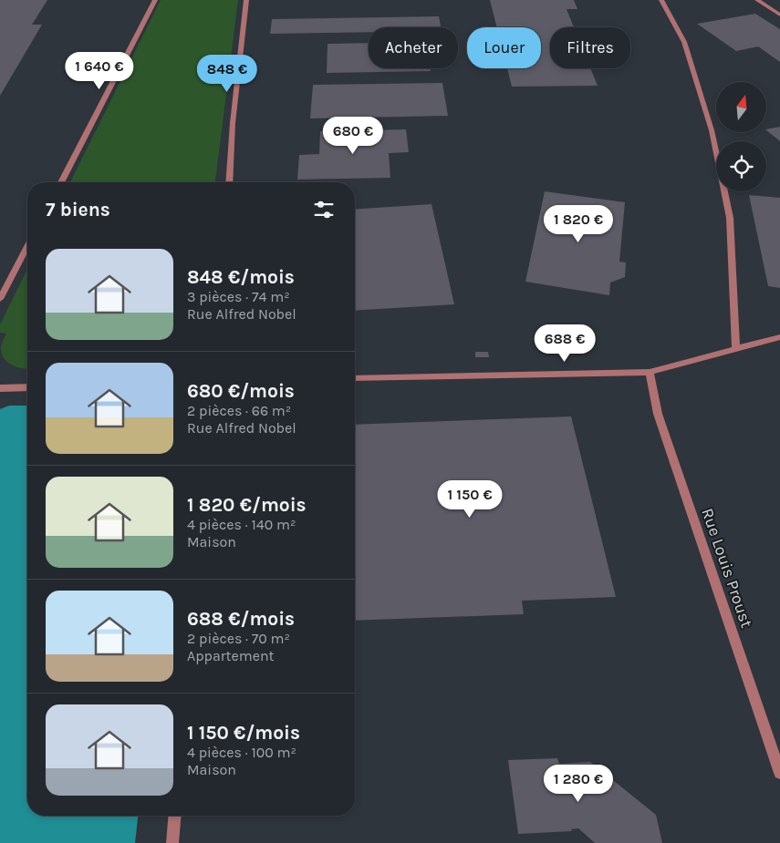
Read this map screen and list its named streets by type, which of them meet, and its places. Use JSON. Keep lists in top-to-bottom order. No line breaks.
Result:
{"streets":{"street":["Rue Louis Proust"]},"north":"top","page":{"chip":["Acheter","Louer","Filtres"],"price":["1 640 €","848 €","680 €","1 820 €","688 €","1 150 €","1 280 €"],"heading":"7 biens","list":[{"name":"848 €/mois","note":"3 pièces · 74 m² · Rue Alfred Nobel"},{"name":"680 €/mois","note":"2 pièces · 66 m² · Rue Alfred Nobel"},{"name":"1 820 €/mois","note":"4 pièces · 140 m² · Maison"},{"name":"688 €/mois","note":"2 pièces · 70 m² · Appartement"},{"name":"1 150 €/mois","note":"4 pièces · 100 m² · Maison"}]}}
